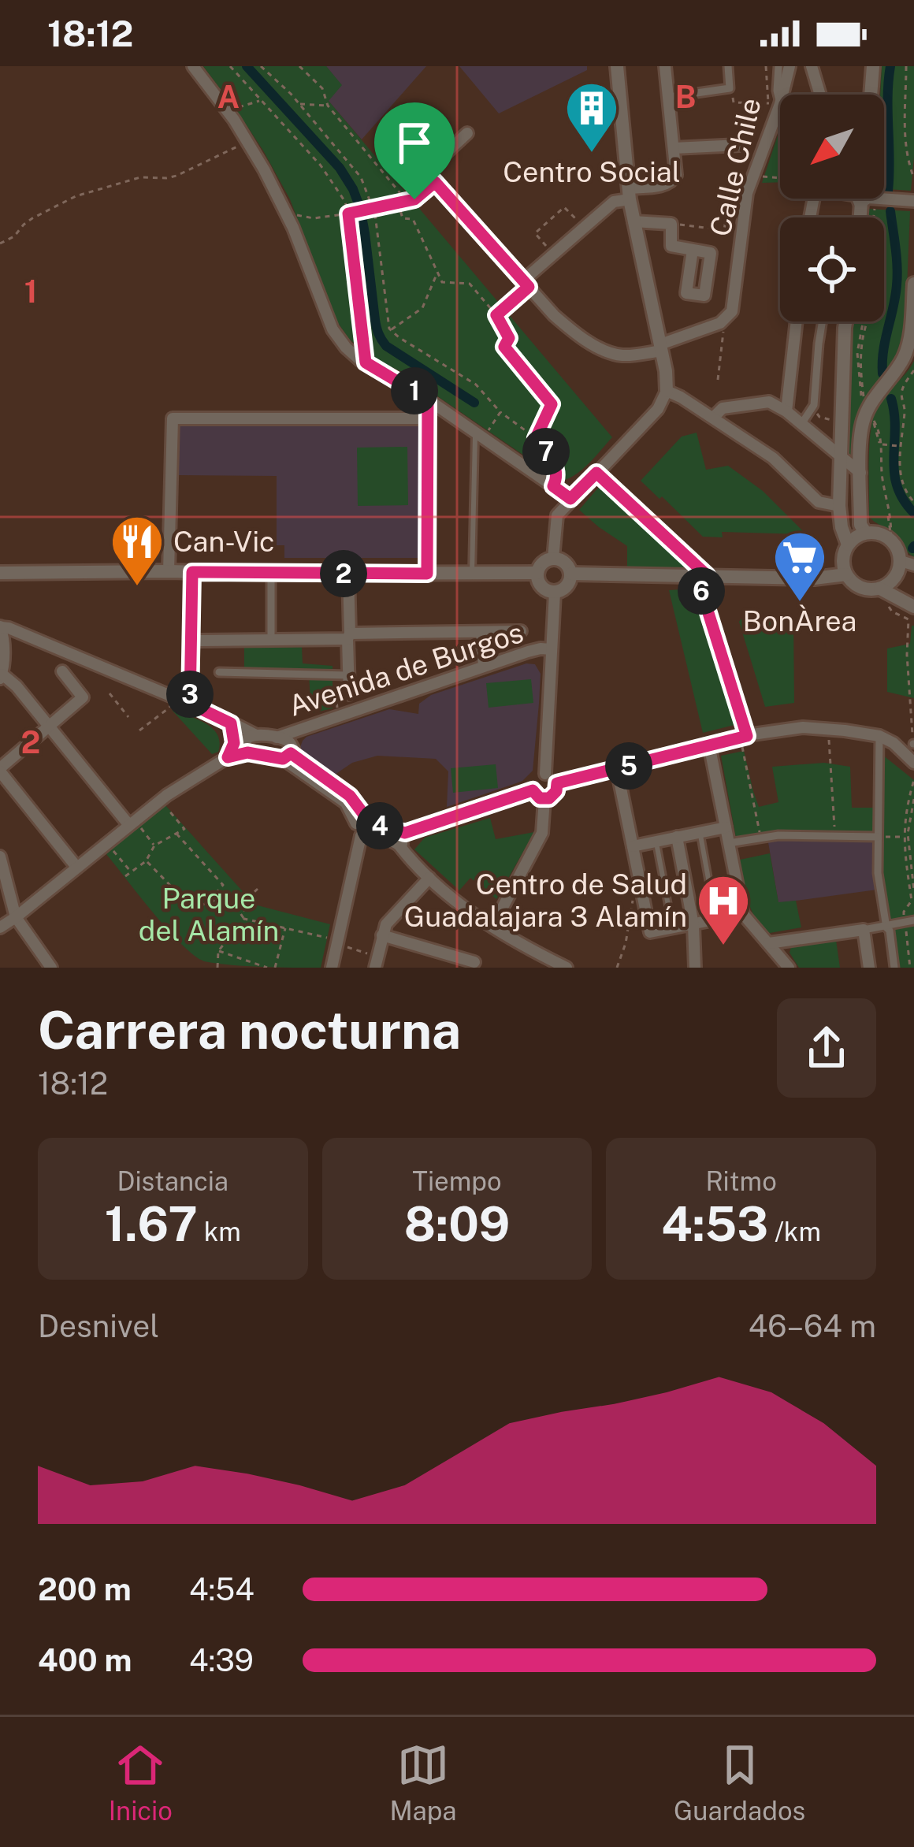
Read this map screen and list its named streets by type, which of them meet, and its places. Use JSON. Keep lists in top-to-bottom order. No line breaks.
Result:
{"streets":{"street":["Calle Chile","Avenida de Burgos"]},"parks":["Parque del Alamín"],"places":{"building":["Centro Social"],"restaurant":["Can-Vic"],"supermarket":["BonÀrea"],"hospital":["Centro de Salud Guadalajara 3 Alamín"]},"north":"bottom left","page":{"status":"18:12","pins":["1","7","2","6","3","5","4"],"heading":["Carrera nocturna","18:12"],"stats":[["Distancia","1.67 km"],["Tiempo","8:09"],["Ritmo","4:53 /km"]],"chart":["Desnivel","46–64 m"],"list":[{"name":"200 m","note":"4:54"},{"name":"400 m","note":"4:39"}],"tabs":["Inicio","Mapa","Guardados"]},"grid":{"columns":["A","B"],"rows":["1","2"]}}
